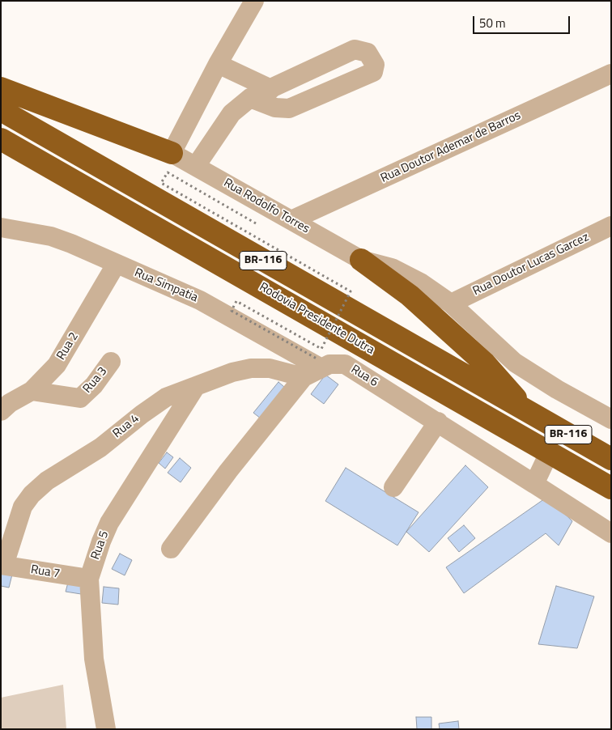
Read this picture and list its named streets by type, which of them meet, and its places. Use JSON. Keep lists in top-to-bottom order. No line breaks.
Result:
{"streets":{"highway":["BR-116","Rodovia Presidente Dutra"],"street":["Rua Doutor Ademar de Barros","Rua Rodolfo Torres","Rua Doutor Lucas Garcez","Rua Simpatia","Rua 2","Rua 6","Rua 3","Rua 4","Rua 5","Rua 7"]},"crossings":[["Rua Doutor Ademar de Barros","Rua Rodolfo Torres"],["Rua Rodolfo Torres","Rua Doutor Lucas Garcez"],["Rua Simpatia","Rua 2"],["Rua Simpatia","Rua 6"],["Rua 2","Rua 3"],["Rua 6","Rua 4"],["Rua 4","Rua 5"],["Rua 4","Rua 7"],["Rua 5","Rua 7"]],"scale_bar":"50 m"}
